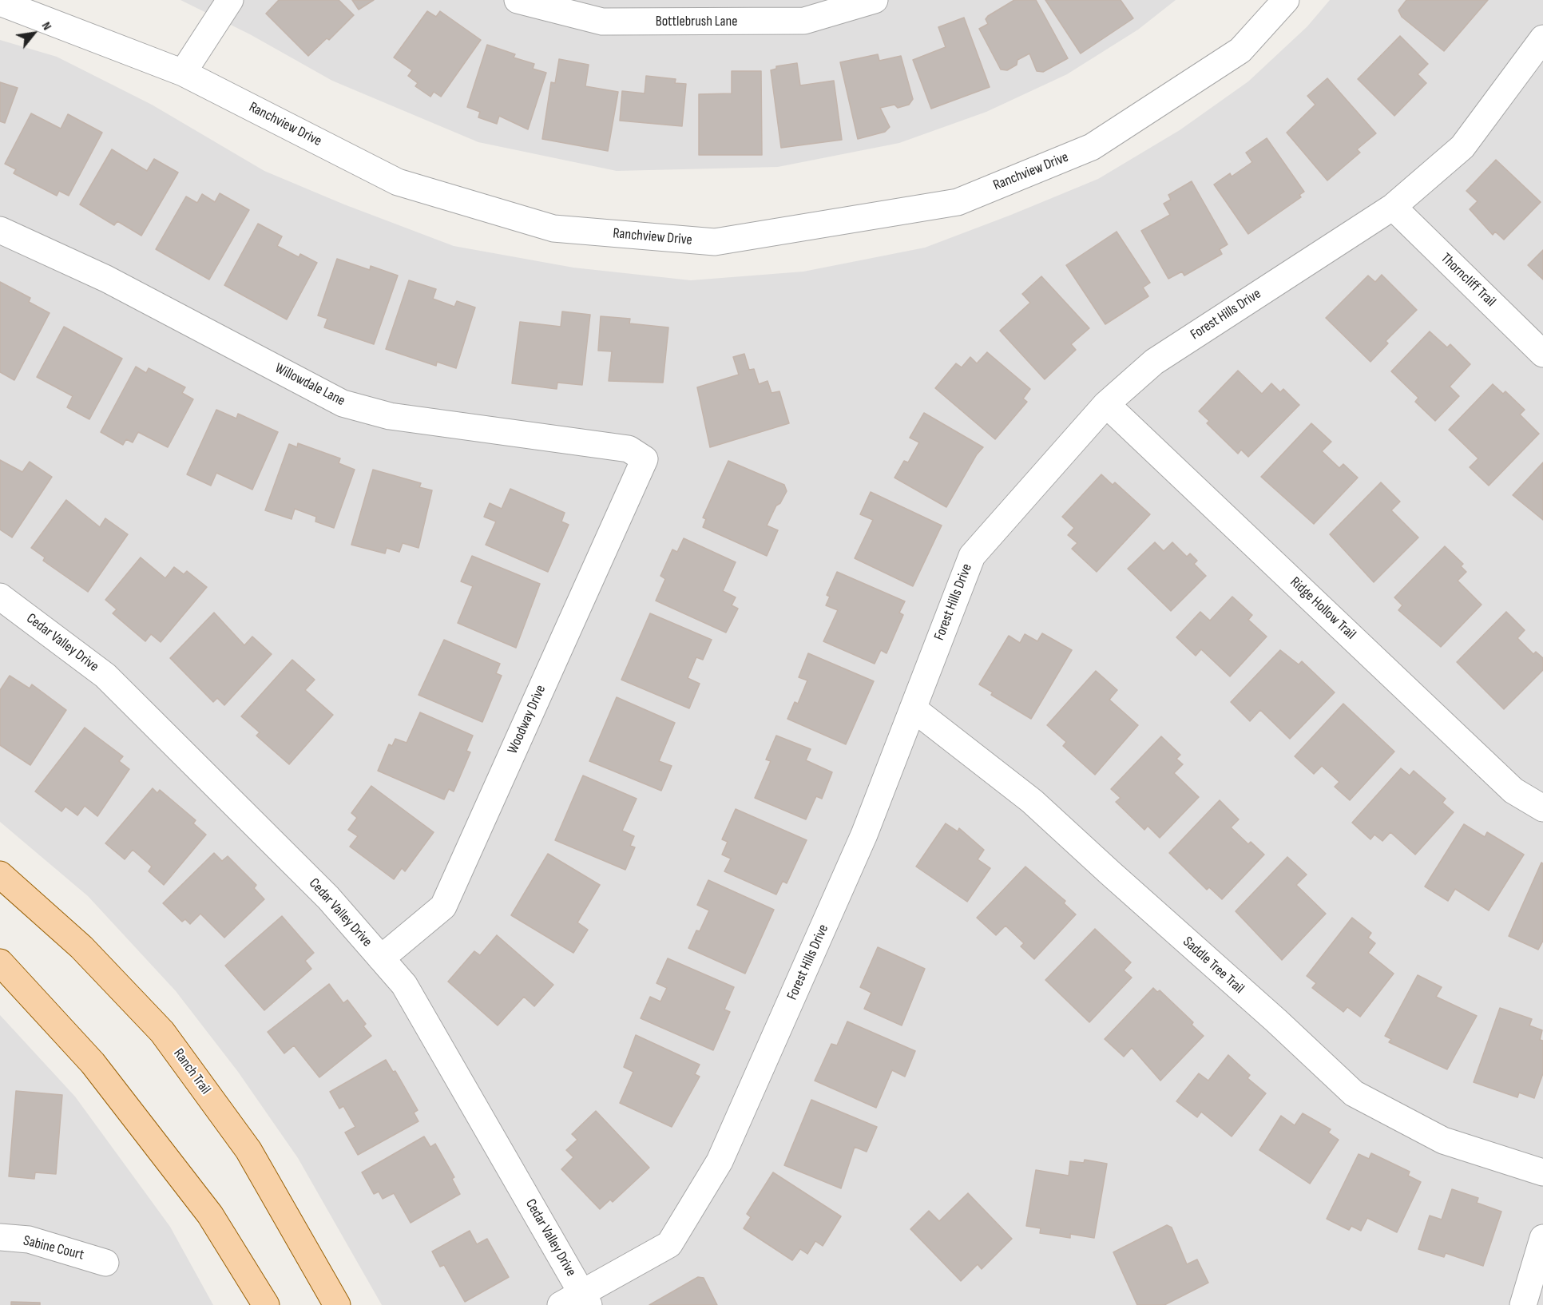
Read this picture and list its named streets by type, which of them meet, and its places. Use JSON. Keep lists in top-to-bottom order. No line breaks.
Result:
{"streets":{"main road":["Ranch Trail"],"street":["Bottlebrush Lane","Ranchview Drive","Thorncliff Trail","Forest Hills Drive","Willowdale Lane","Ridge Hollow Trail","Cedar Valley Drive","Woodway Drive","Saddle Tree Trail","Sabine Court"]},"crossings":[["Thorncliff Trail","Forest Hills Drive"],["Forest Hills Drive","Ridge Hollow Trail"],["Forest Hills Drive","Cedar Valley Drive"],["Forest Hills Drive","Saddle Tree Trail"],["Willowdale Lane","Woodway Drive"],["Cedar Valley Drive","Woodway Drive"]],"north":"top right"}
